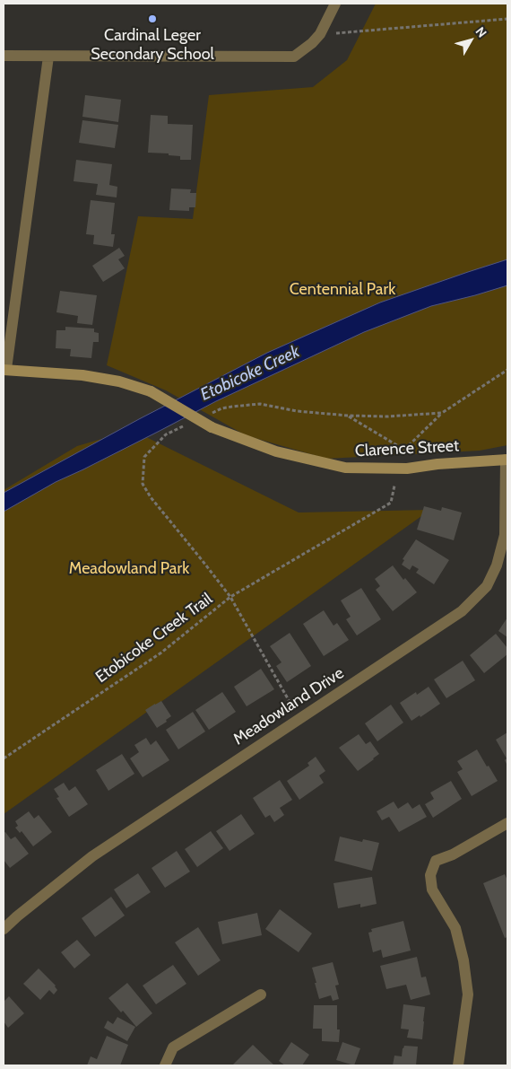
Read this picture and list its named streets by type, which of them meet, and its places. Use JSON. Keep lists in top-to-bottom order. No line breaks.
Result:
{"streets":{"street":["Clarence Street","Meadowland Drive"],"path":["Etobicoke Creek Trail"]},"crossings":[["Clarence Street","Meadowland Drive"]],"water":["Etobicoke Creek"],"parks":["Centennial Park","Meadowland Park"],"places":["Cardinal Leger Secondary School"],"north":"top right"}
